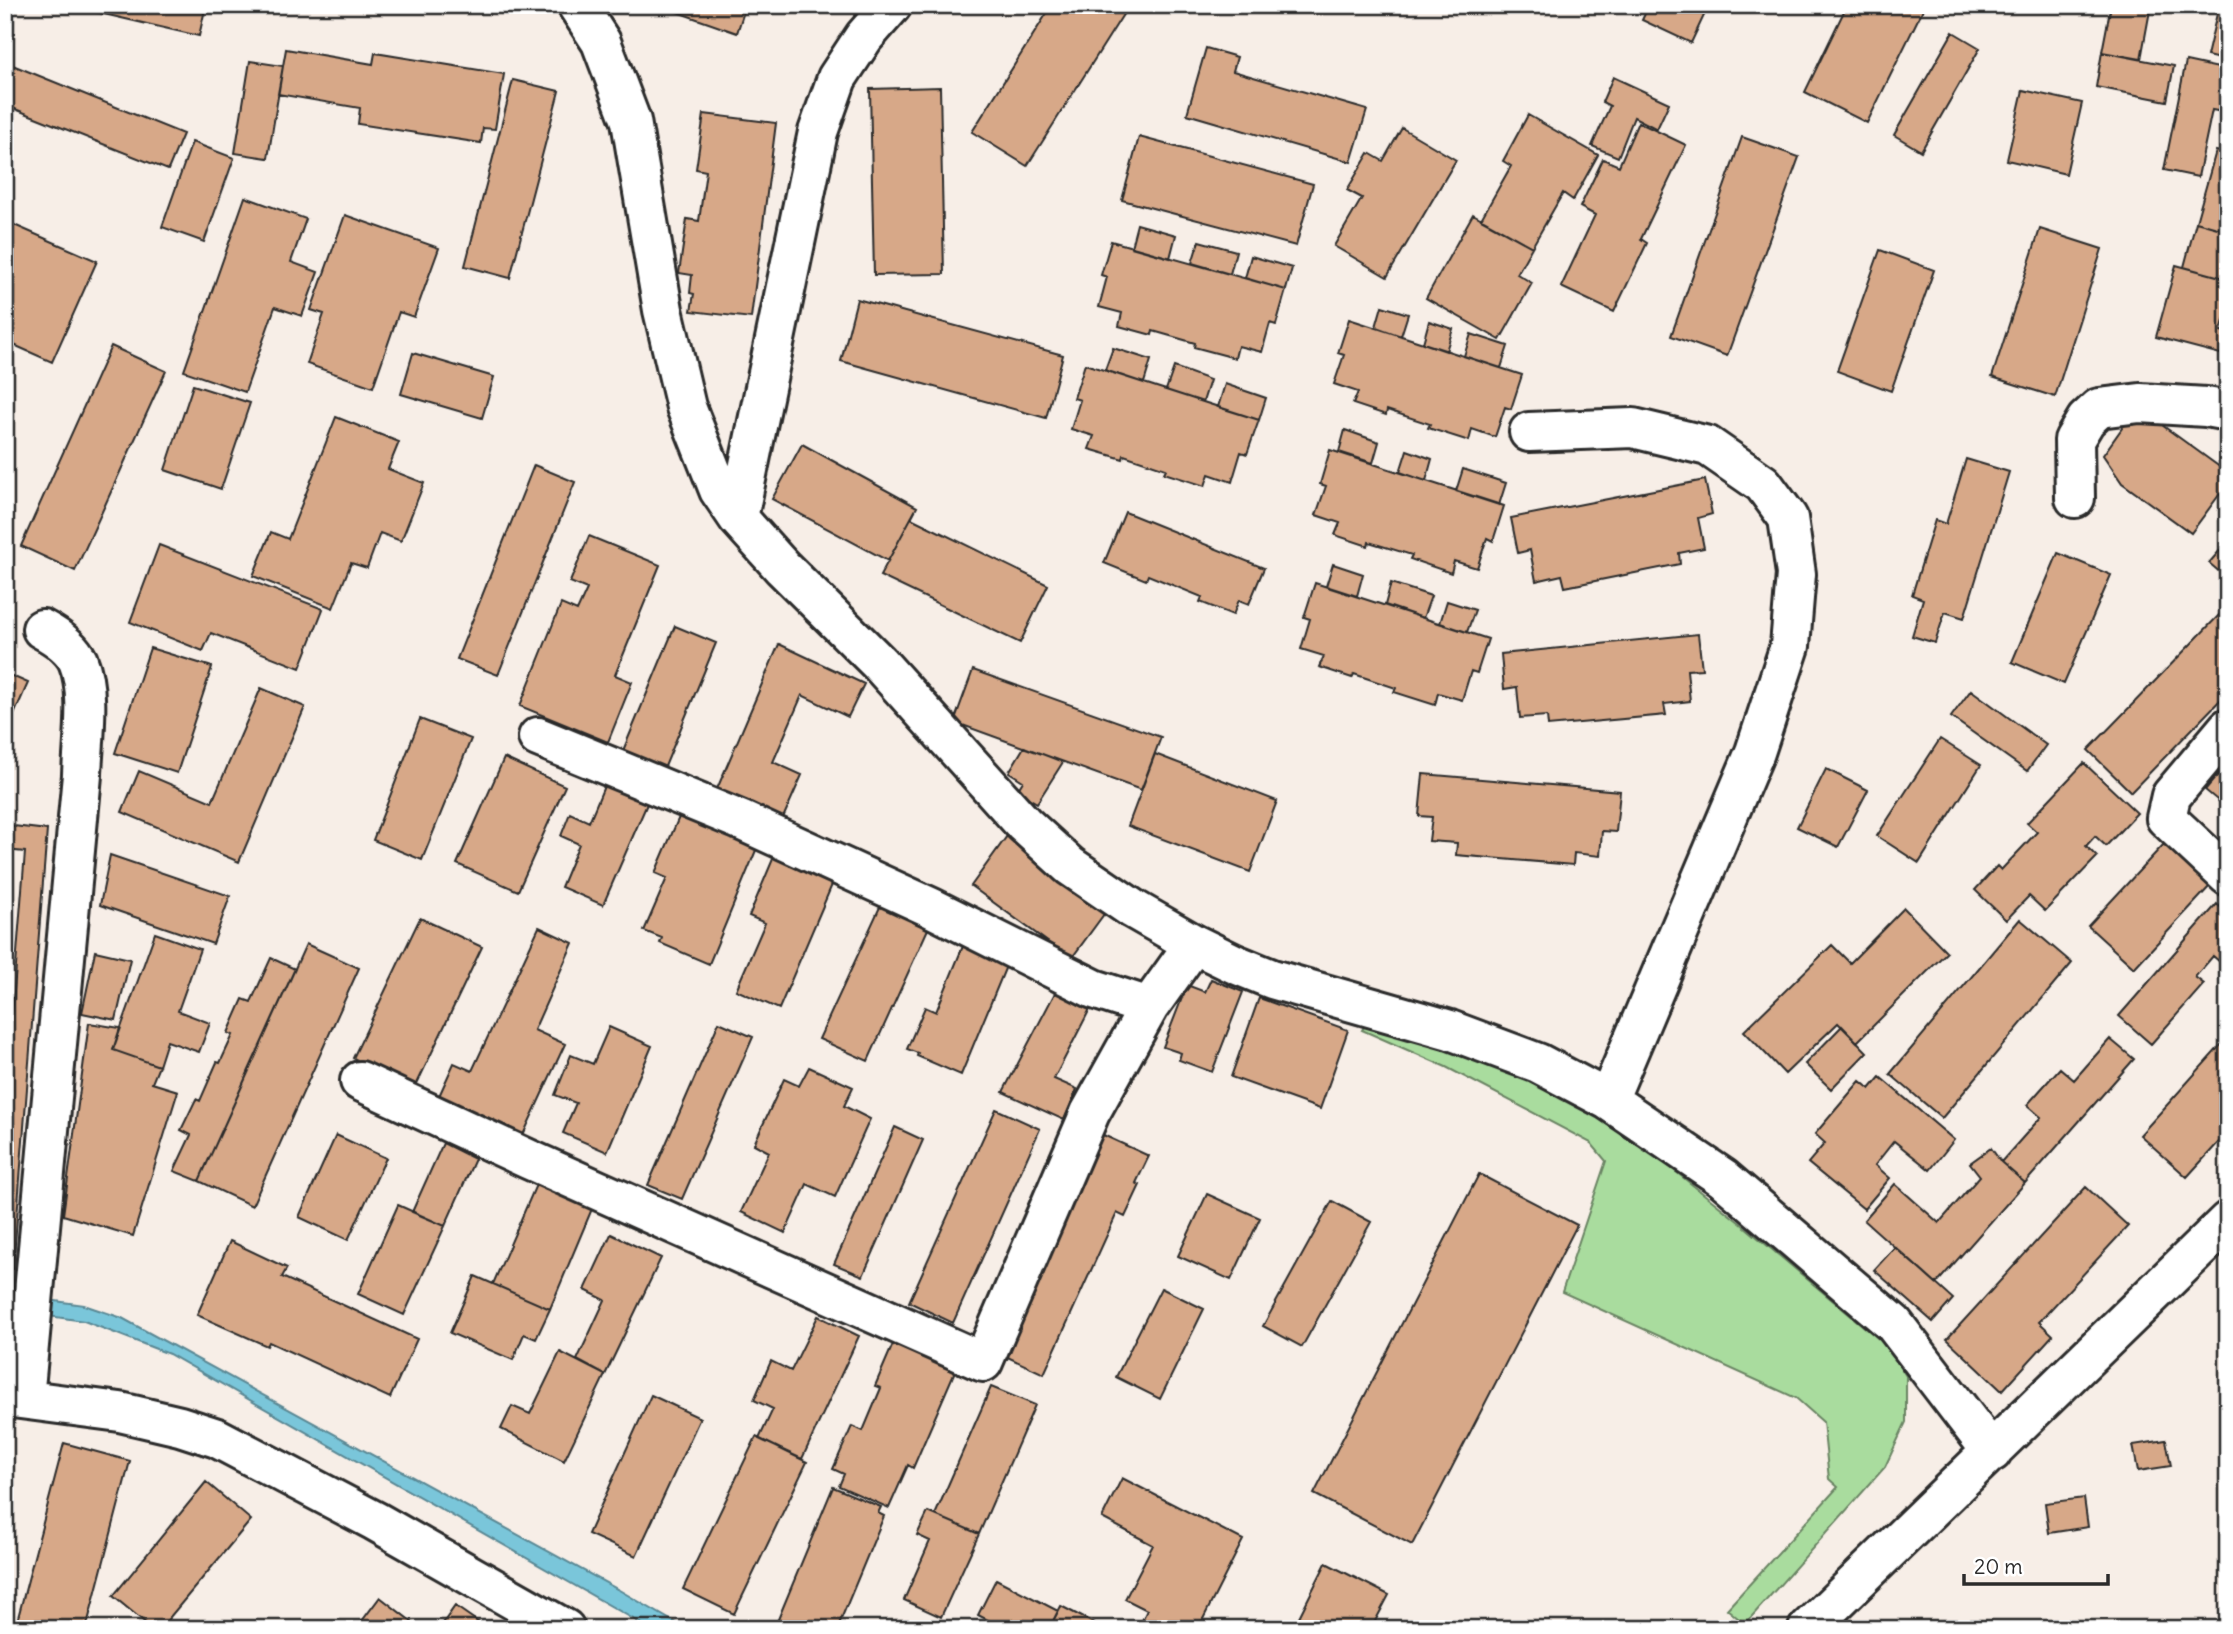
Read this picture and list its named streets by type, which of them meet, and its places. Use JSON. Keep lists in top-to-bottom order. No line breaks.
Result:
{"scale_bar":"20 m"}
